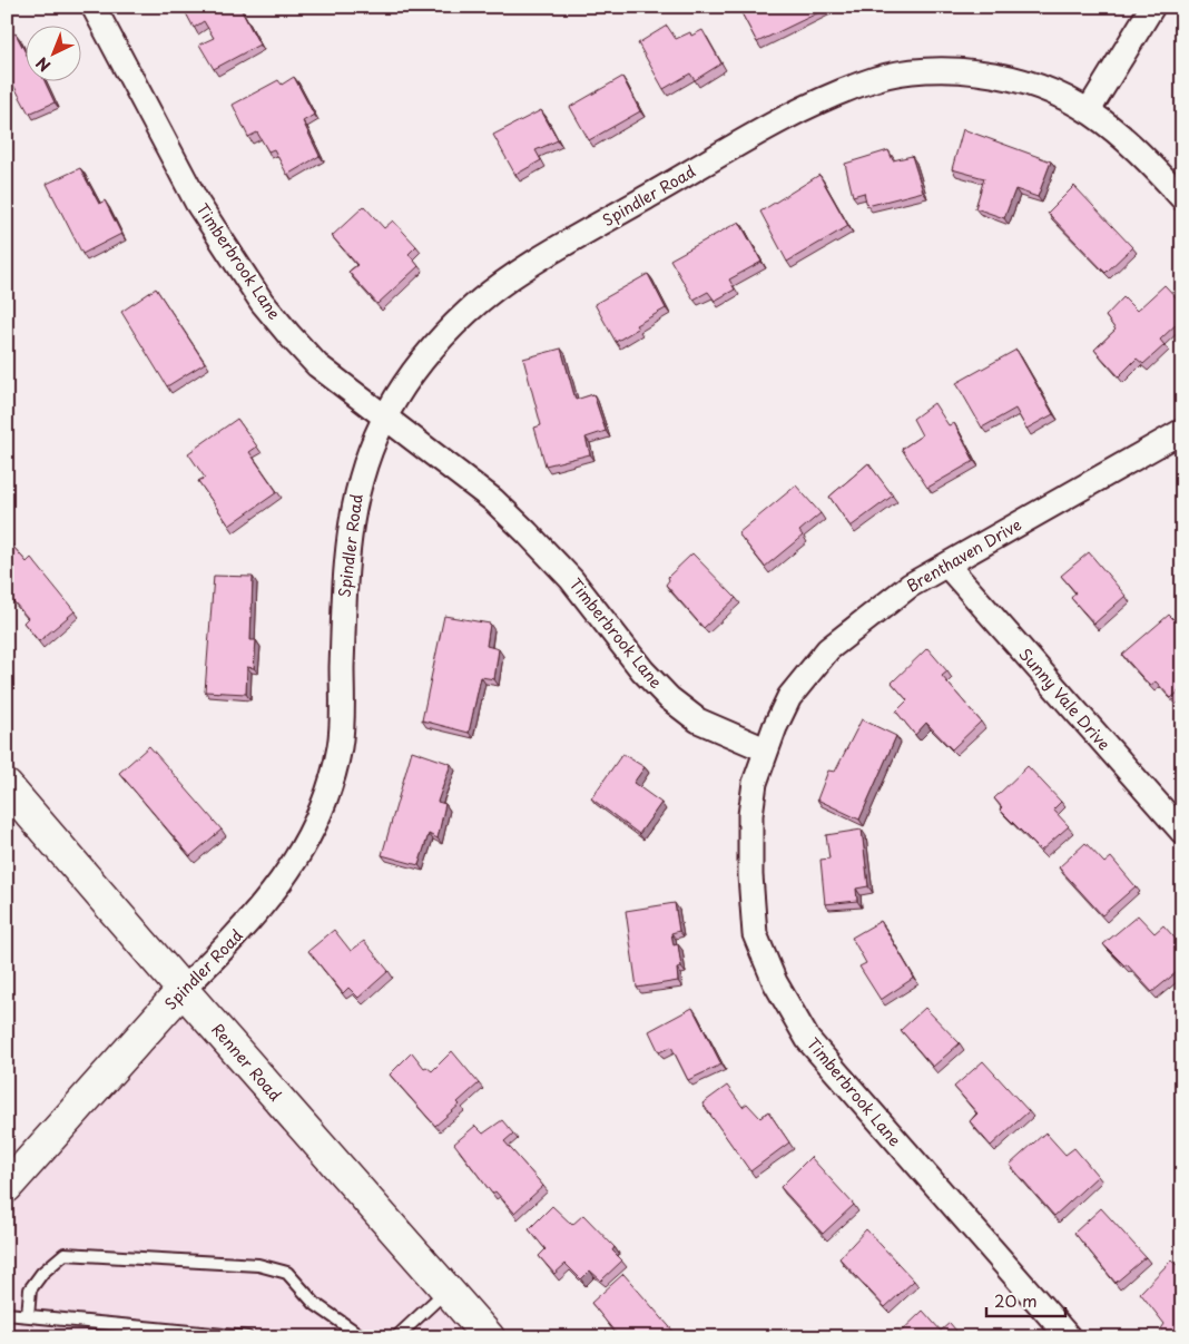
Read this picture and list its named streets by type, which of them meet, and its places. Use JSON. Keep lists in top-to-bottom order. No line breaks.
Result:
{"streets":{"main road":["Spindler Road","Renner Road"],"street":["Timberbrook Lane","Brenthaven Drive","Sunny Vale Drive"]},"crossings":[["Spindler Road","Timberbrook Lane"],["Spindler Road","Renner Road"],["Timberbrook Lane","Brenthaven Drive"],["Brenthaven Drive","Sunny Vale Drive"]],"scale_bar":"20 m","north":"bottom left"}
